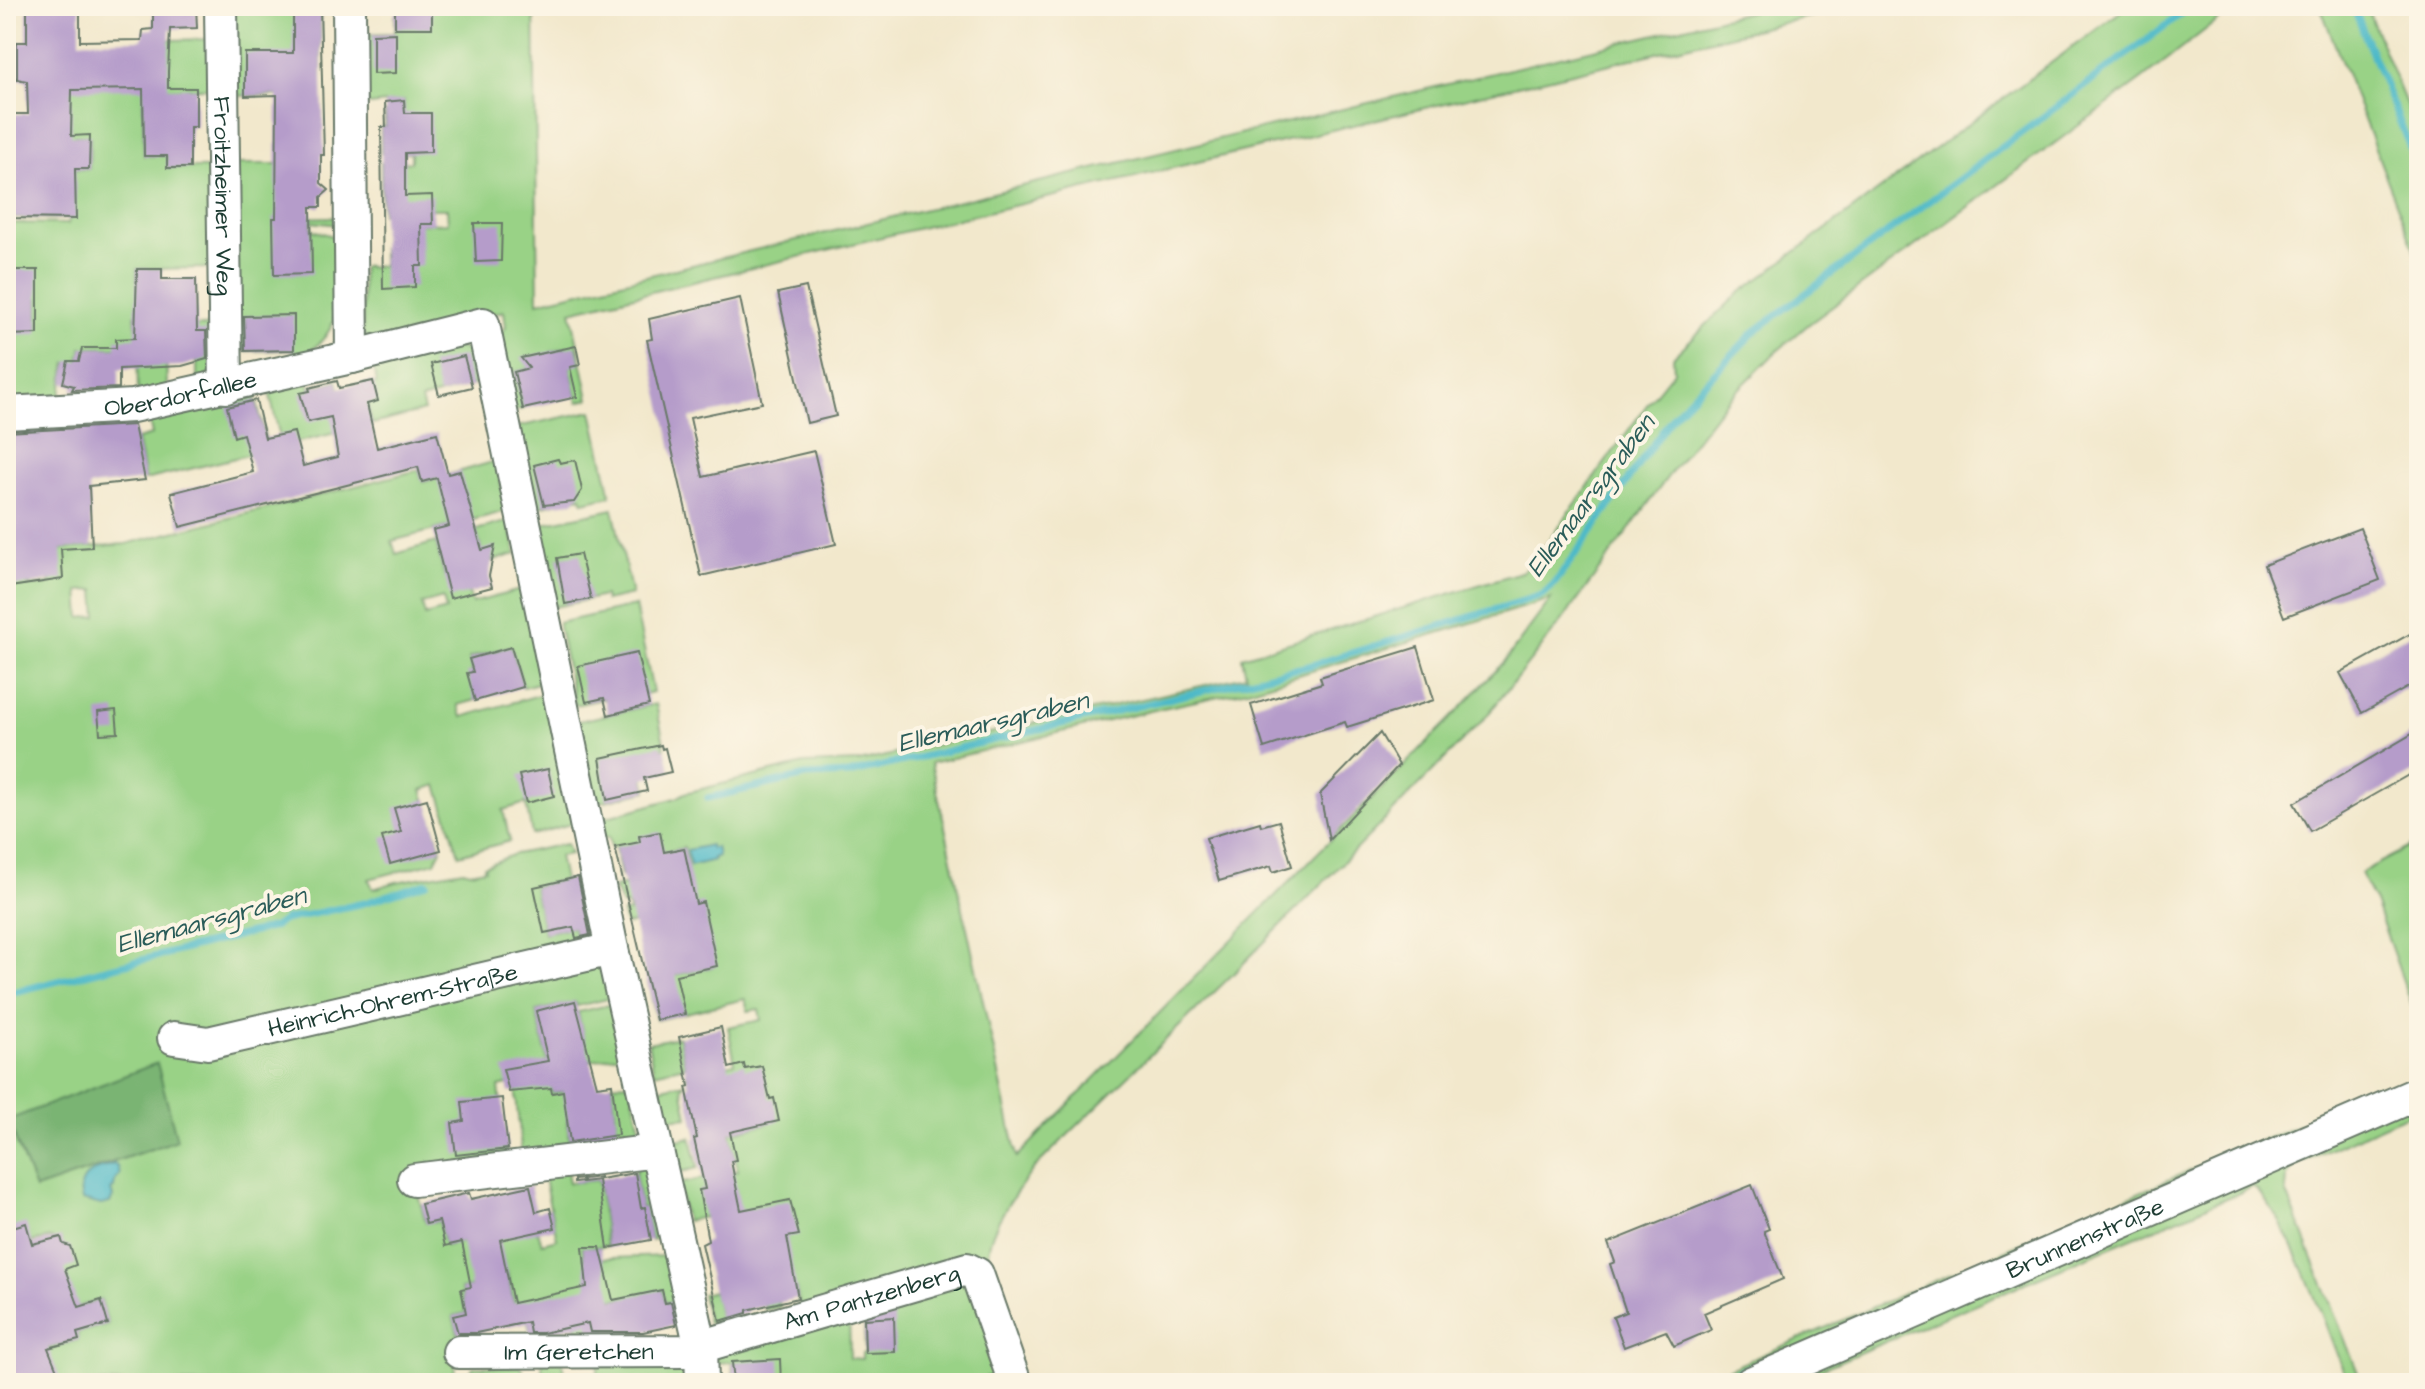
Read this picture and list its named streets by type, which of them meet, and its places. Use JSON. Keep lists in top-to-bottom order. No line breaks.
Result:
{"streets":{"street":["Froitzheimer Weg","Oberdorfallee","Heinrich-Ohrem-Straße","Brunnenstraße","Am Pantzenberg","Im Geretchen"]},"crossings":[["Froitzheimer Weg","Oberdorfallee"],["Oberdorfallee","Heinrich-Ohrem-Straße"],["Am Pantzenberg","Im Geretchen"]],"water":["Ellemaarsgraben"]}
